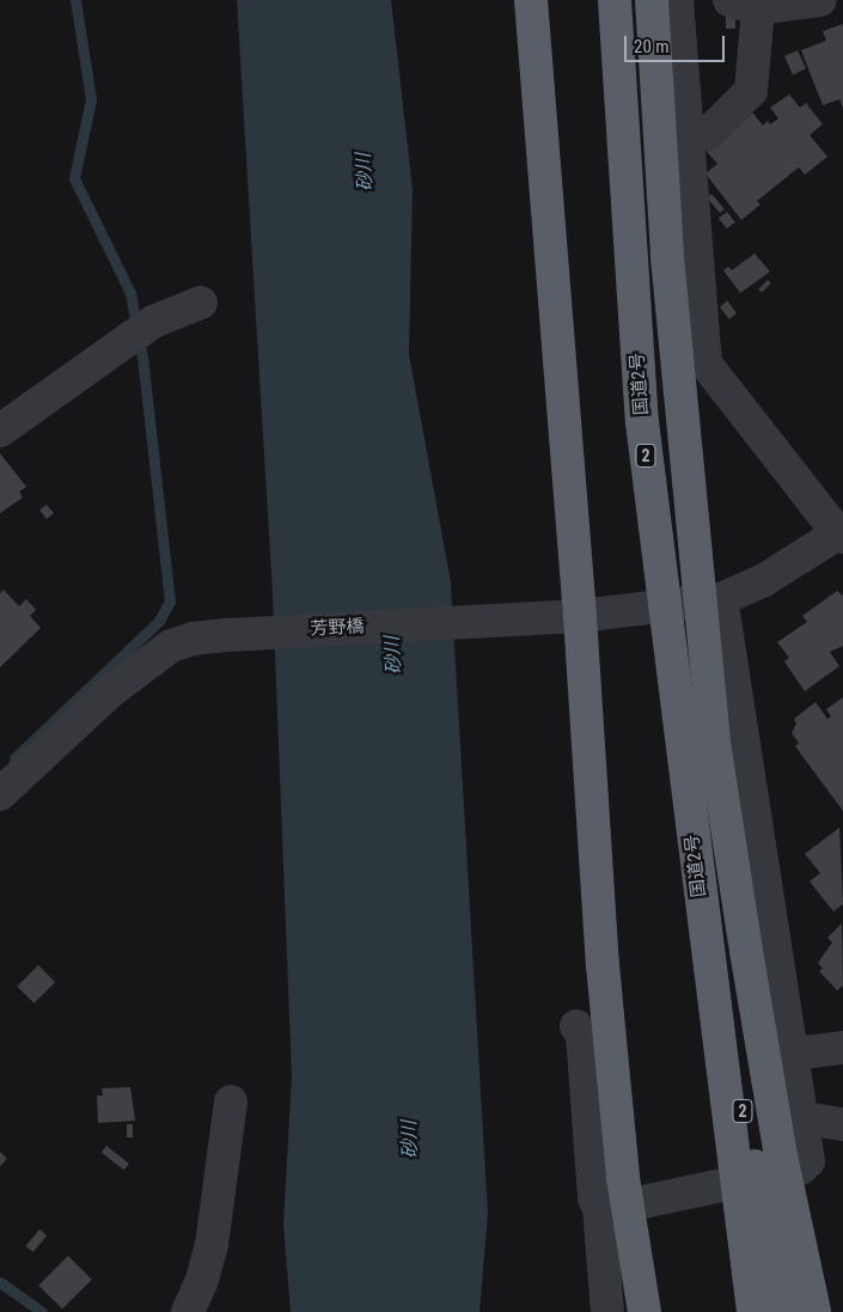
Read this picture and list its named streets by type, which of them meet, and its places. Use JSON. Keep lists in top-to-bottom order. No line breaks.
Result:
{"streets":{"highway":["国道2号","2"],"street":["芳野橋"]},"water":["砂川"],"scale_bar":"20 m"}
